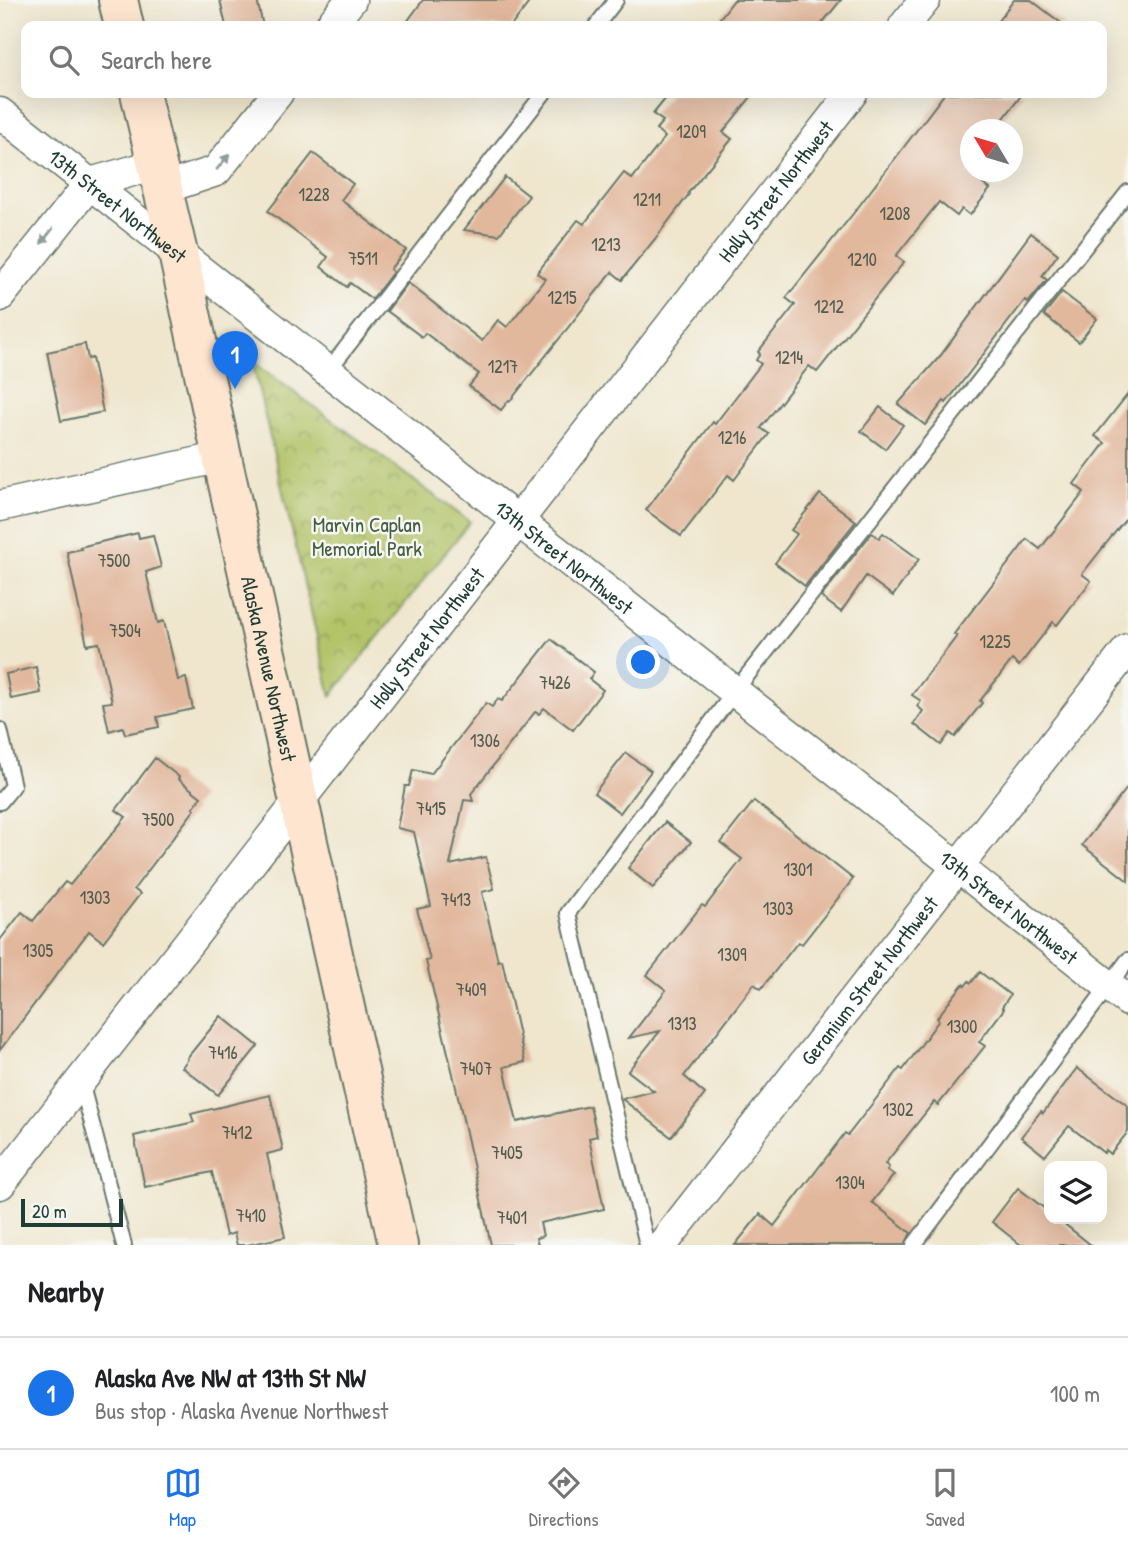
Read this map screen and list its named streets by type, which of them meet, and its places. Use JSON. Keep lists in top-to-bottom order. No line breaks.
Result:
{"streets":{"main road":["Alaska Avenue Northwest"],"street":["Holly Street Northwest","13th Street Northwest","Geranium Street Northwest"]},"crossings":[["Holly Street Northwest","13th Street Northwest"],["Holly Street Northwest","Alaska Avenue Northwest"],["13th Street Northwest","Alaska Avenue Northwest"],["13th Street Northwest","Geranium Street Northwest"]],"parks":["Marvin Caplan Memorial Park"],"house_numbers":["1209","1228","1211","1208","1213","7511","1210","1215","1212","1214","1217","1216","7500","7504","1225","7426","1306","7415","7500","1301","1303","7413","1303","1305","1309","7409","1313","1300","7416","7407","1302","7412","7405","1304","7410","7401"],"scale_bar":"20 m","north":"top left","page":{"search":"Search here","pins":"1","scale":"20 m","heading":"Nearby","list":[{"mark":"1","name":"Alaska Ave NW at 13th St NW","note":"Bus stop · Alaska Avenue Northwest","value":"100 m"}],"nav":["Map","Directions","Saved"]}}
